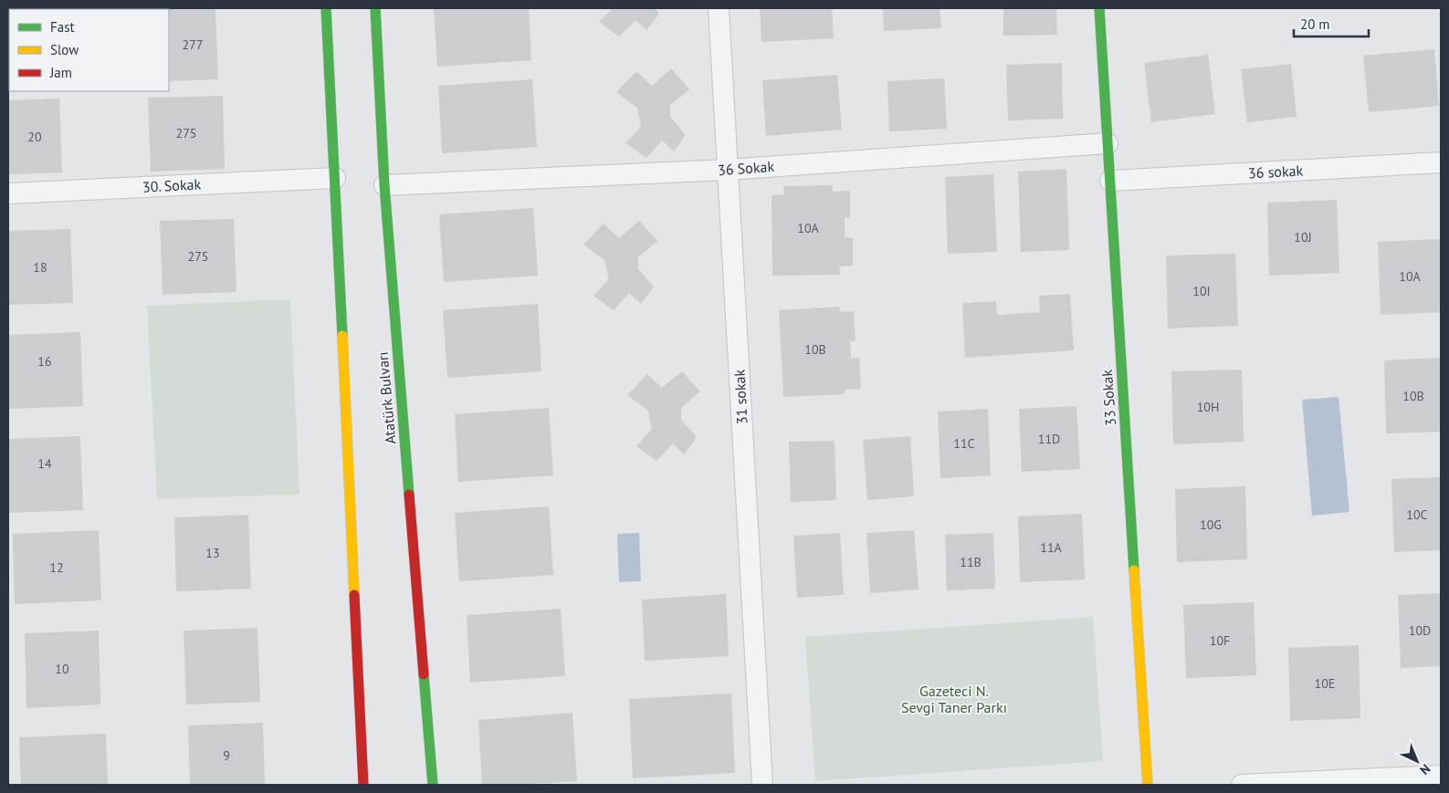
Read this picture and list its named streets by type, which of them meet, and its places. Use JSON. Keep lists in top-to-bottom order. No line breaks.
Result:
{"streets":{"main road":["Atatürk Bulvarı","33 Sokak"],"street":["36 Sokak","36 sokak","30. Sokak","31 sokak"]},"crossings":[["36 Sokak","31 sokak"],["36 Sokak","Atatürk Bulvarı"],["36 Sokak","33 Sokak"],["36 sokak","33 Sokak"]],"parks":["Gazeteci N. Sevgi Taner Parkı"],"house_numbers":["277","275","20","10A","10J","275","18","10A","10I","10B","16","10B","10H","11D","11C","14","10C","10G","11A","13","11B","12","10D","10F","10","10E","9"],"legend":["Fast","Slow","Jam"],"scale_bar":"20 m","north":"bottom right"}
